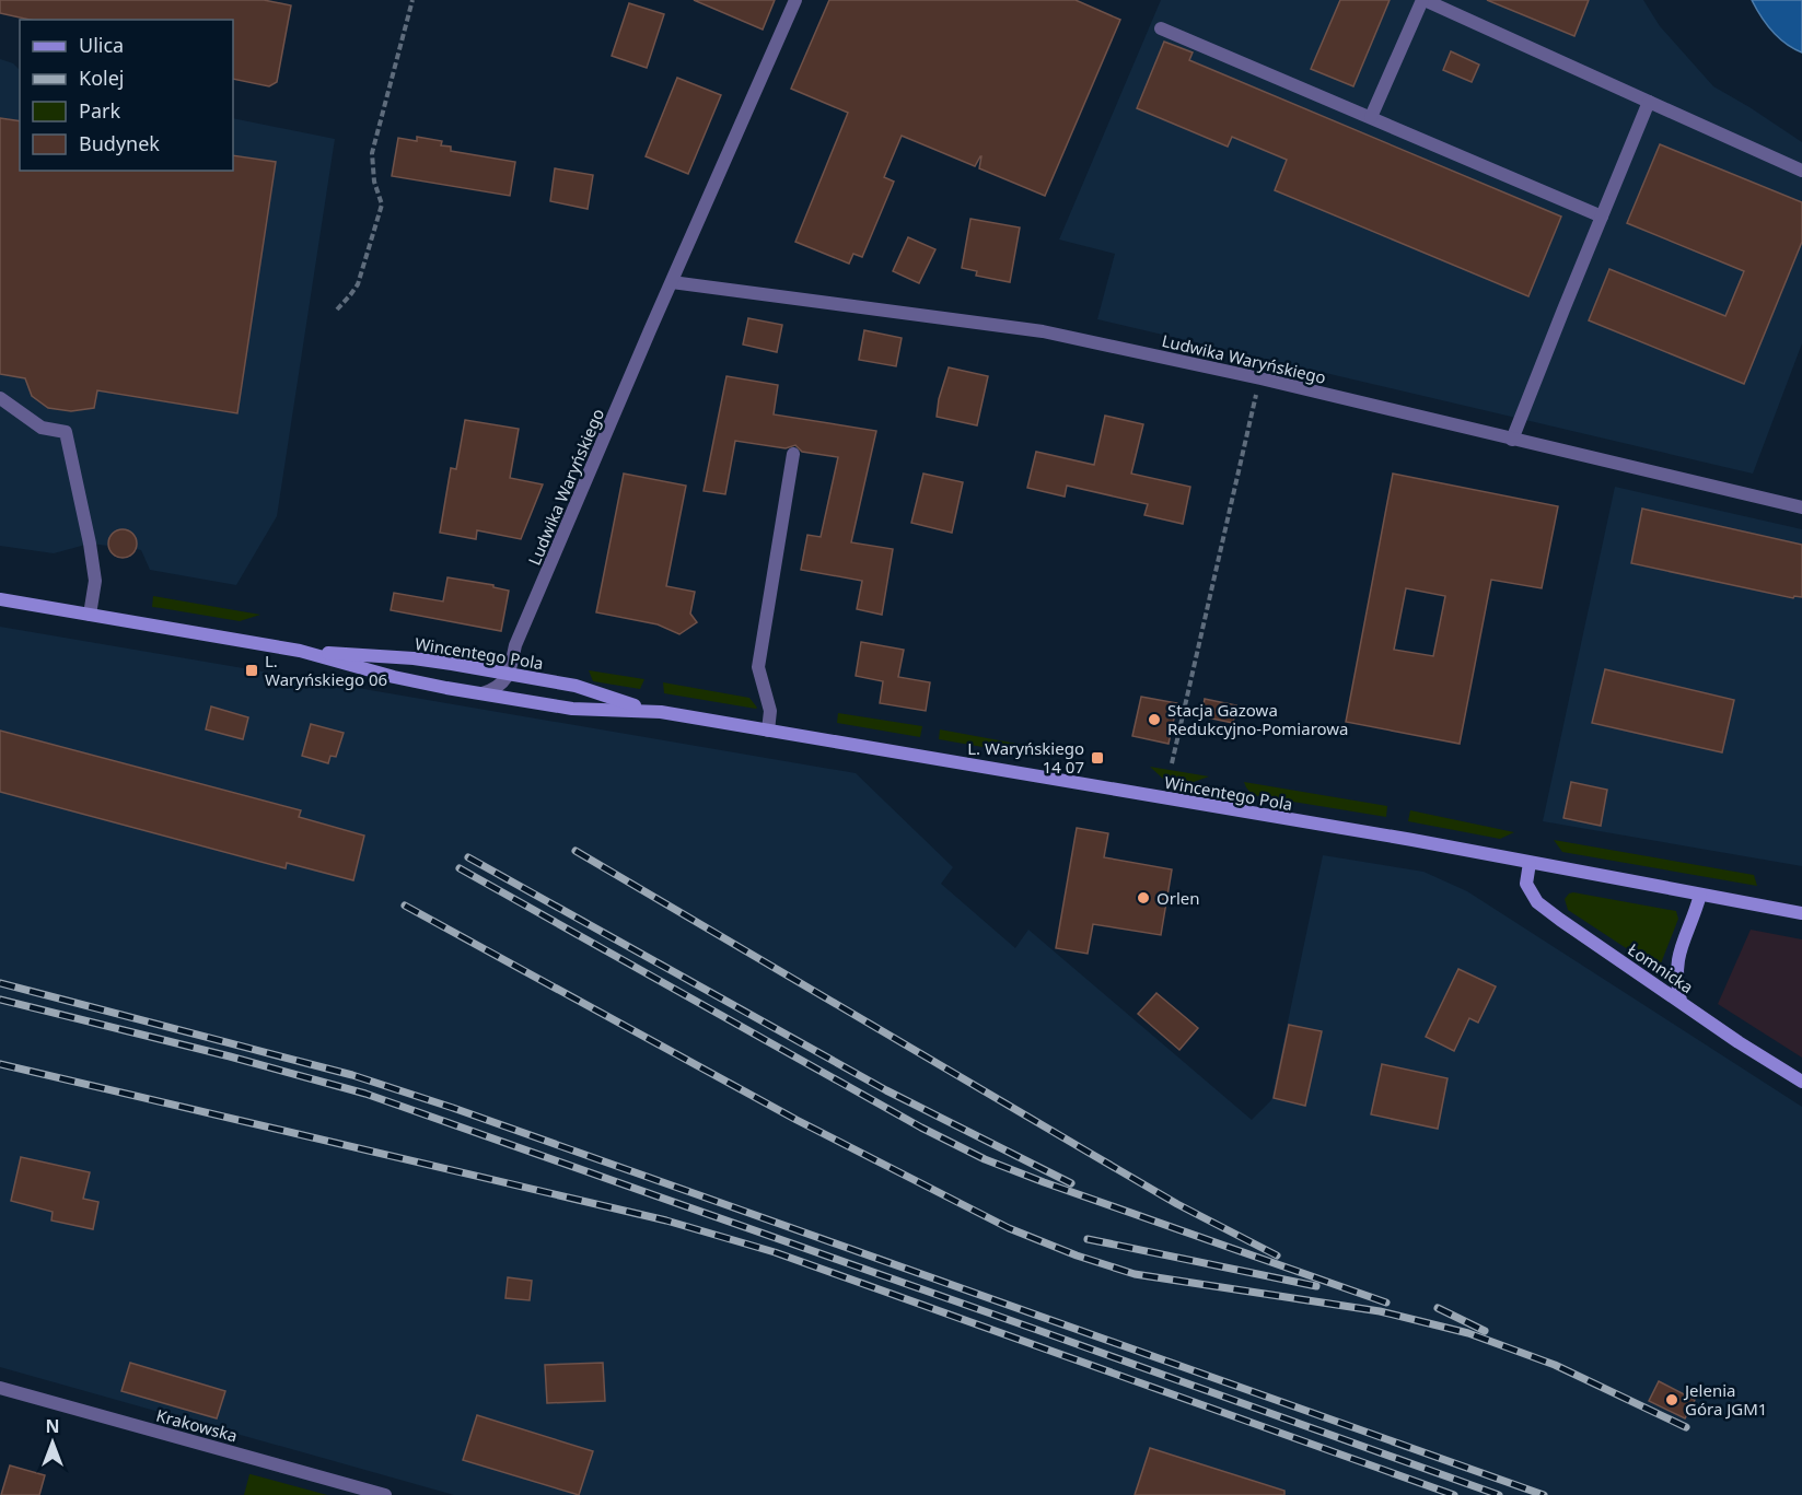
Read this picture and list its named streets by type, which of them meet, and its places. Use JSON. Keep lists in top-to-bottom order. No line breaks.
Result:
{"streets":{"street":["Ludwika Waryńskiego","Wincentego Pola","Łomnicka","Krakowska"]},"crossings":[["Ludwika Waryńskiego","Wincentego Pola"],["Wincentego Pola","Łomnicka"]],"places":{"transit":["L. Waryńskiego 06","L. Waryńskiego 14 07"],"other":["Stacja Gazowa Redukcyjno-Pomiarowa","Orlen","Jelenia Góra JGM1"]},"legend":["Ulica","Kolej","Park","Budynek"],"north":"top"}
